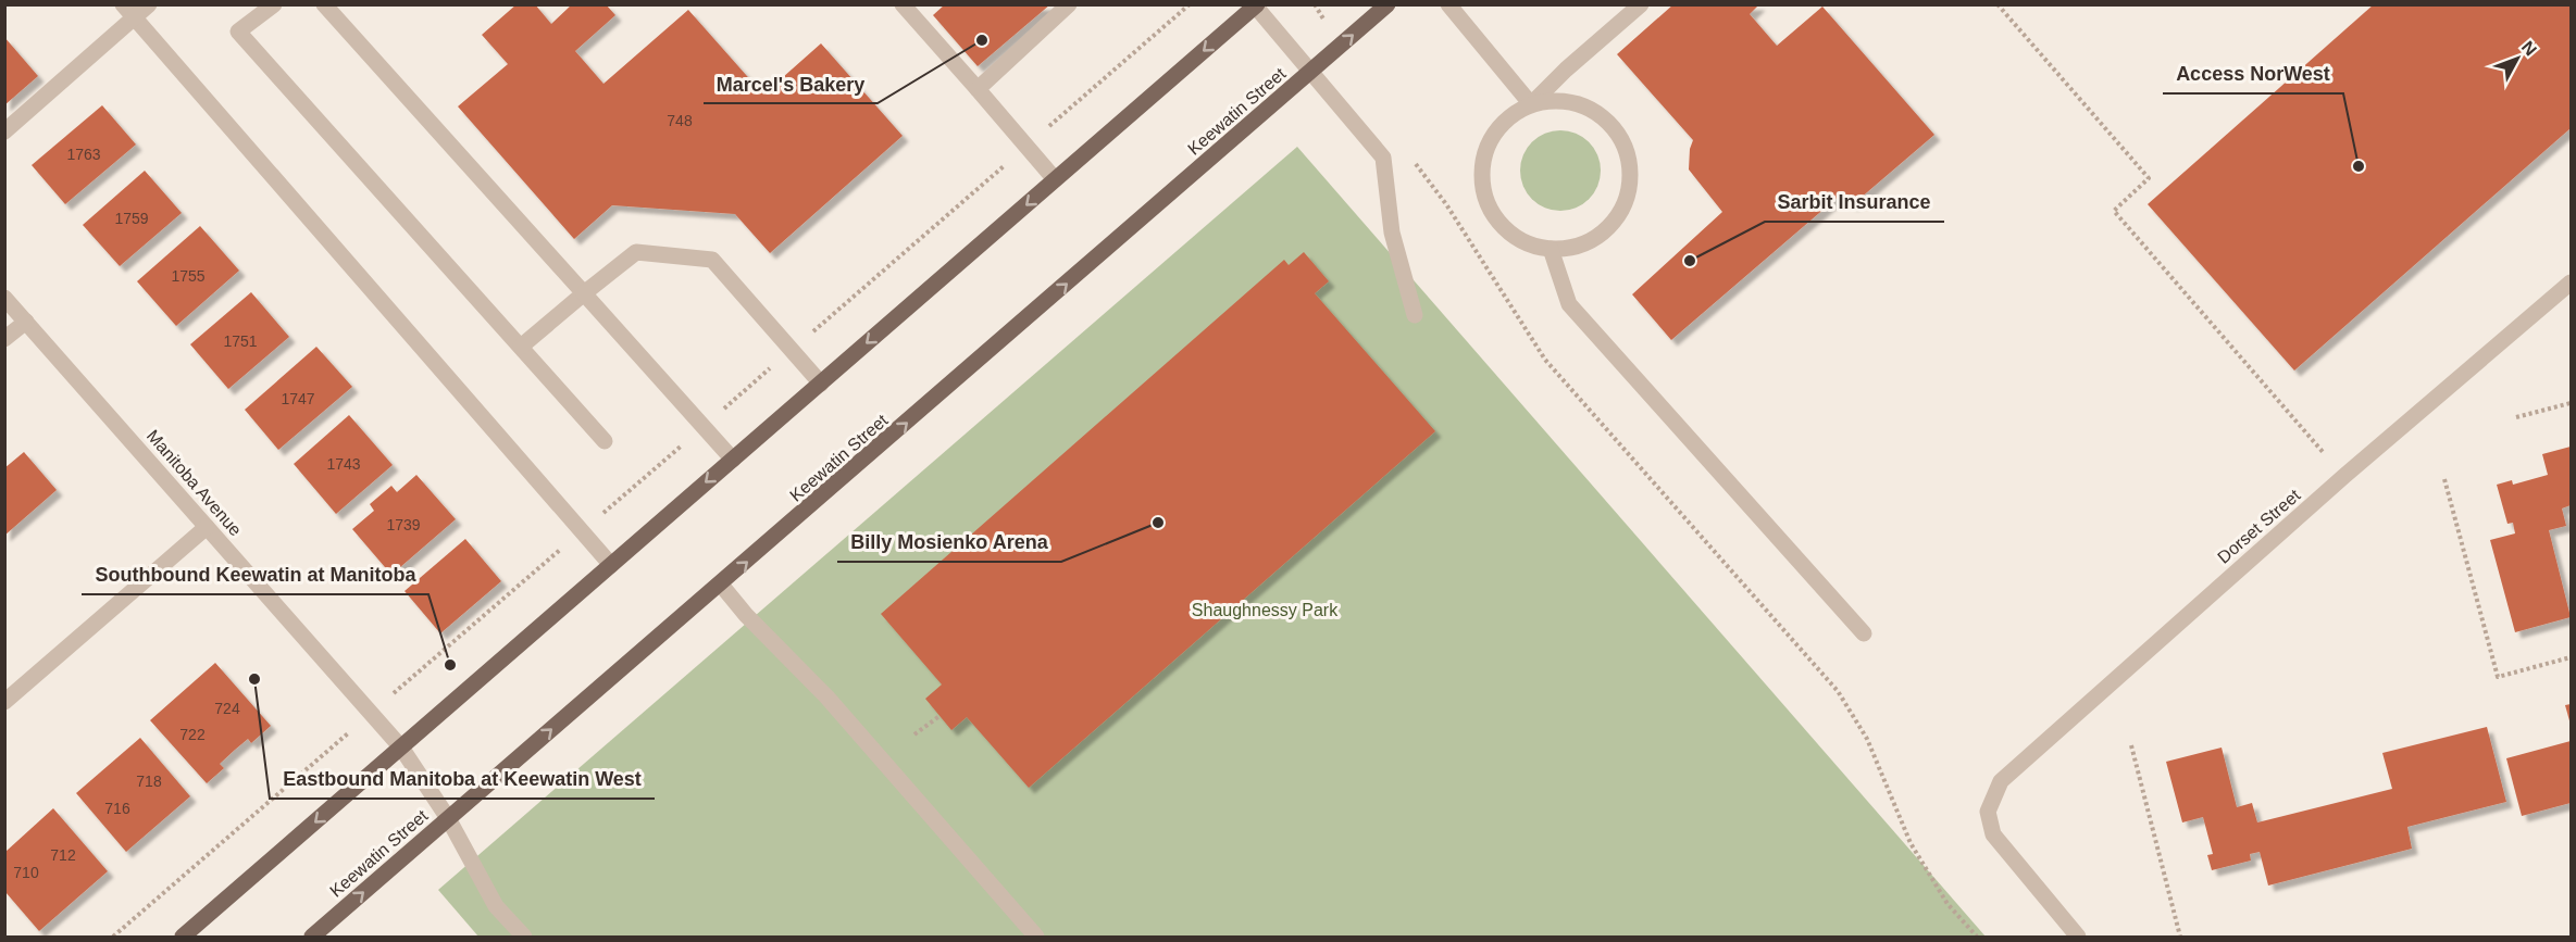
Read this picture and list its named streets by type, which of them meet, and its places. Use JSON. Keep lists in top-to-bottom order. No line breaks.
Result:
{"streets":{"main road":["Keewatin Street"],"street":["Manitoba Avenue","Dorset Street"]},"crossings":[["Keewatin Street","Manitoba Avenue"]],"parks":["Shaughnessy Park"],"places":["Marcel's Bakery","Access NorWest","Sarbit Insurance","Billy Mosienko Arena","Southbound Keewatin at Manitoba","Eastbound Manitoba at Keewatin West"],"house_numbers":["748","1763","1759","1755","1751","1747","1743","1739","724","722","718","716","712","710"],"north":"top right"}
